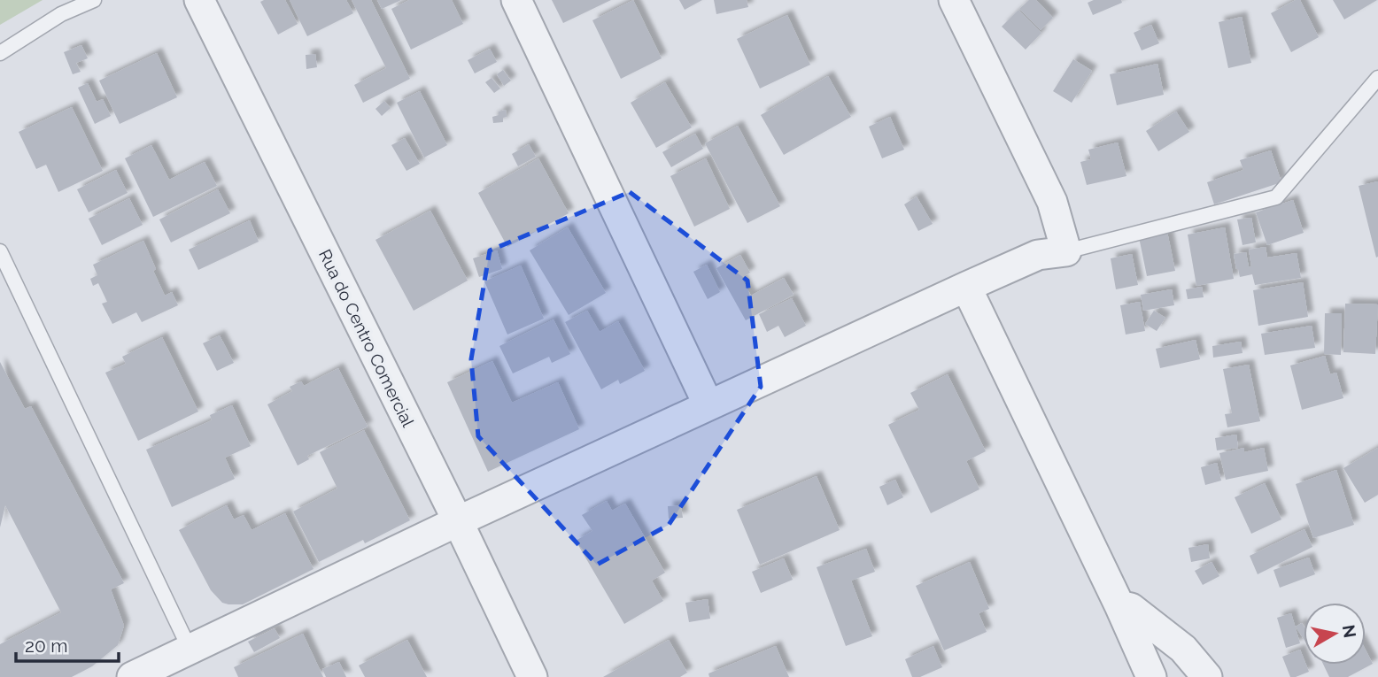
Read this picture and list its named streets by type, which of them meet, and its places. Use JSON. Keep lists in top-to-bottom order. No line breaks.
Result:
{"streets":{"street":["Rua do Centro Comercial"]},"scale_bar":"20 m","north":"right"}
